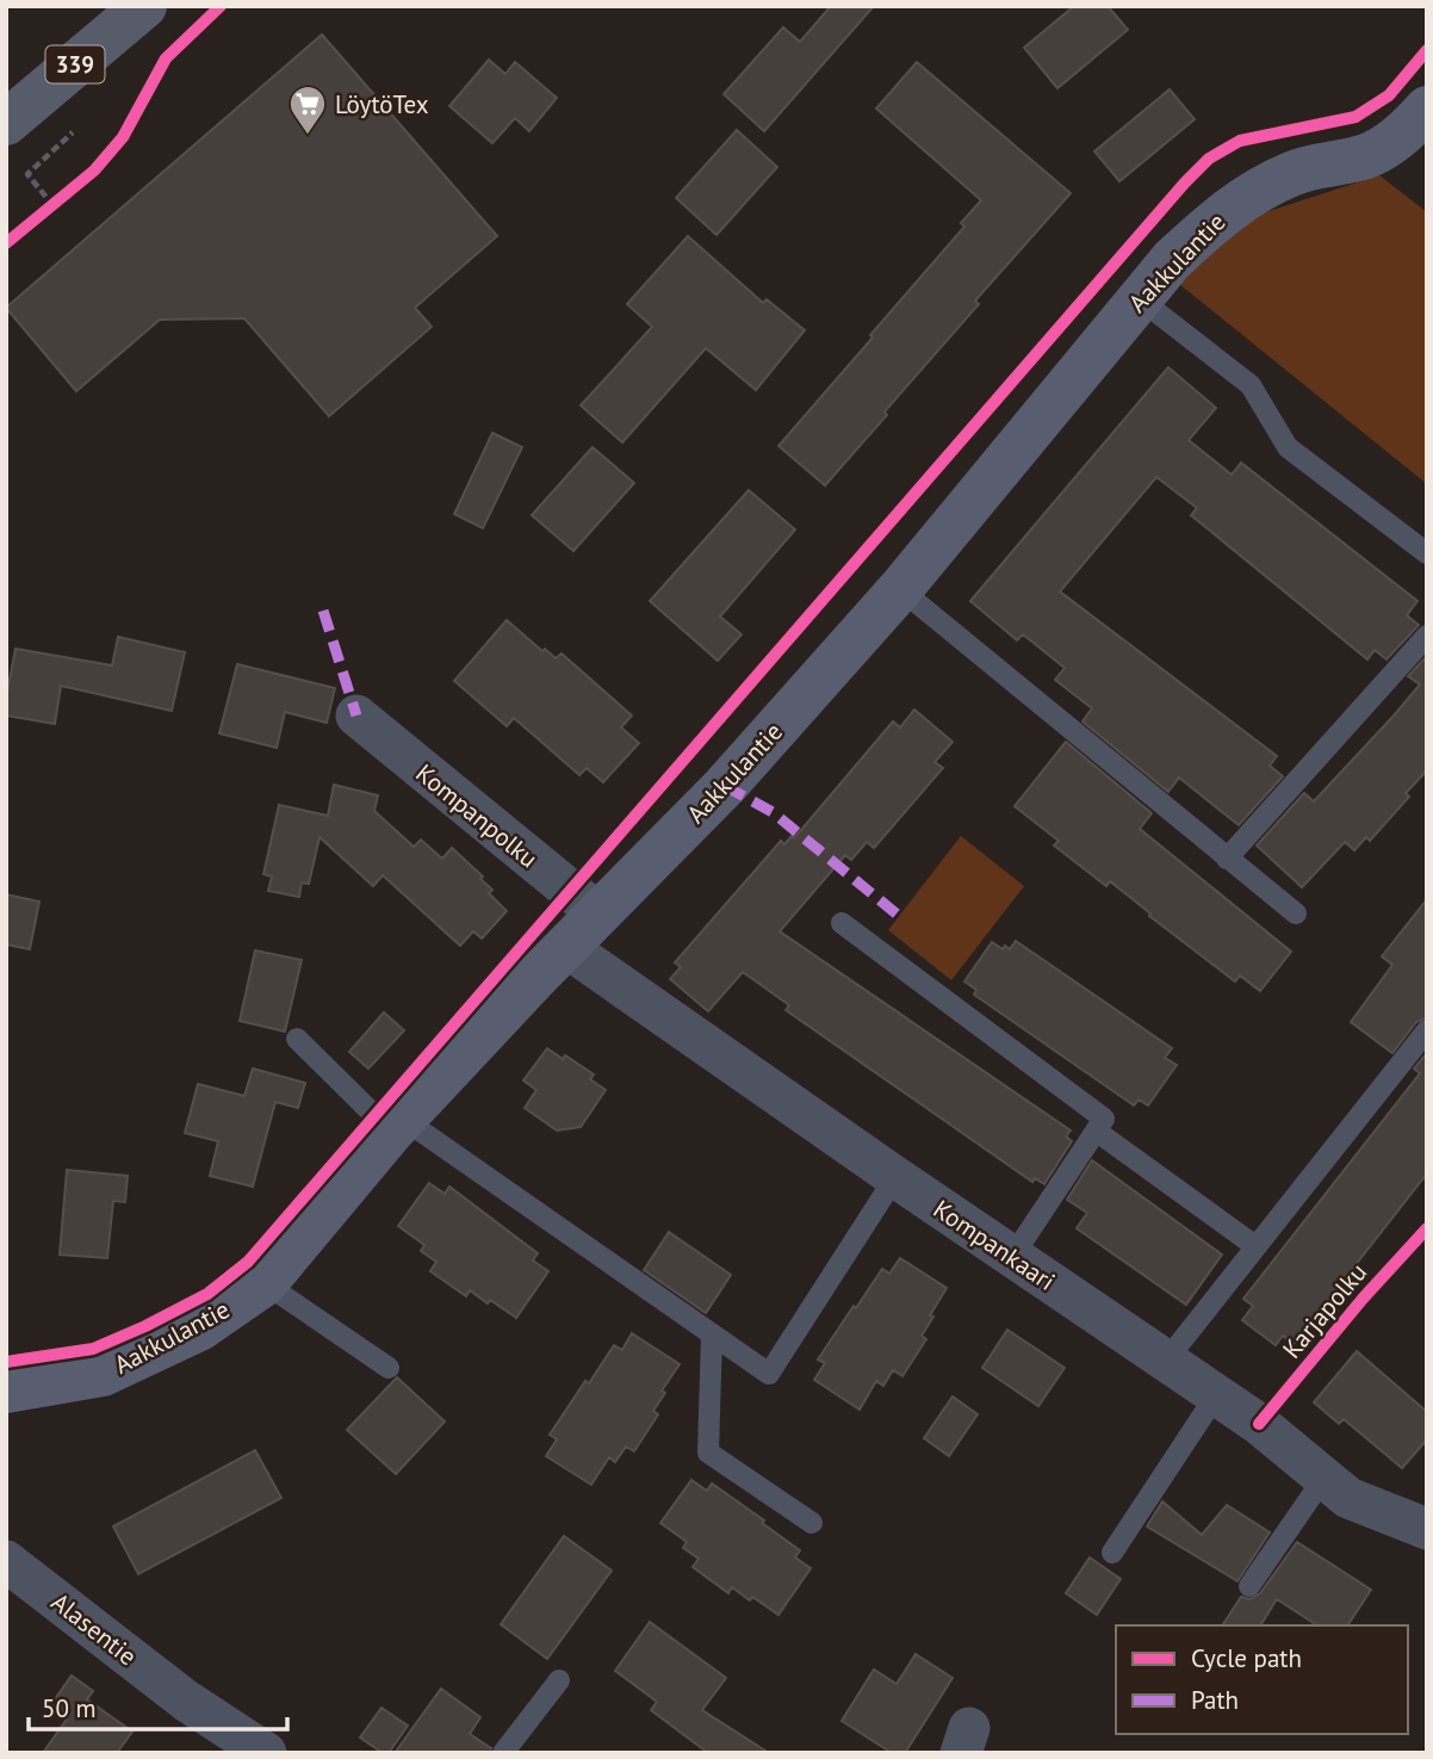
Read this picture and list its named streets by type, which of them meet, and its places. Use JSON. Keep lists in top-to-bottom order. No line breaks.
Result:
{"streets":{"main road":["339"],"street":["Aakkulantie","Kompanpolku","Kompankaari","Alasentie"],"cycle path":["Karjapolku"]},"crossings":[["Aakkulantie","Kompanpolku"],["Aakkulantie","Kompankaari"]],"places":{"supermarket":["LöytöTex"]},"legend":["Cycle path","Path"],"scale_bar":"50 m"}
